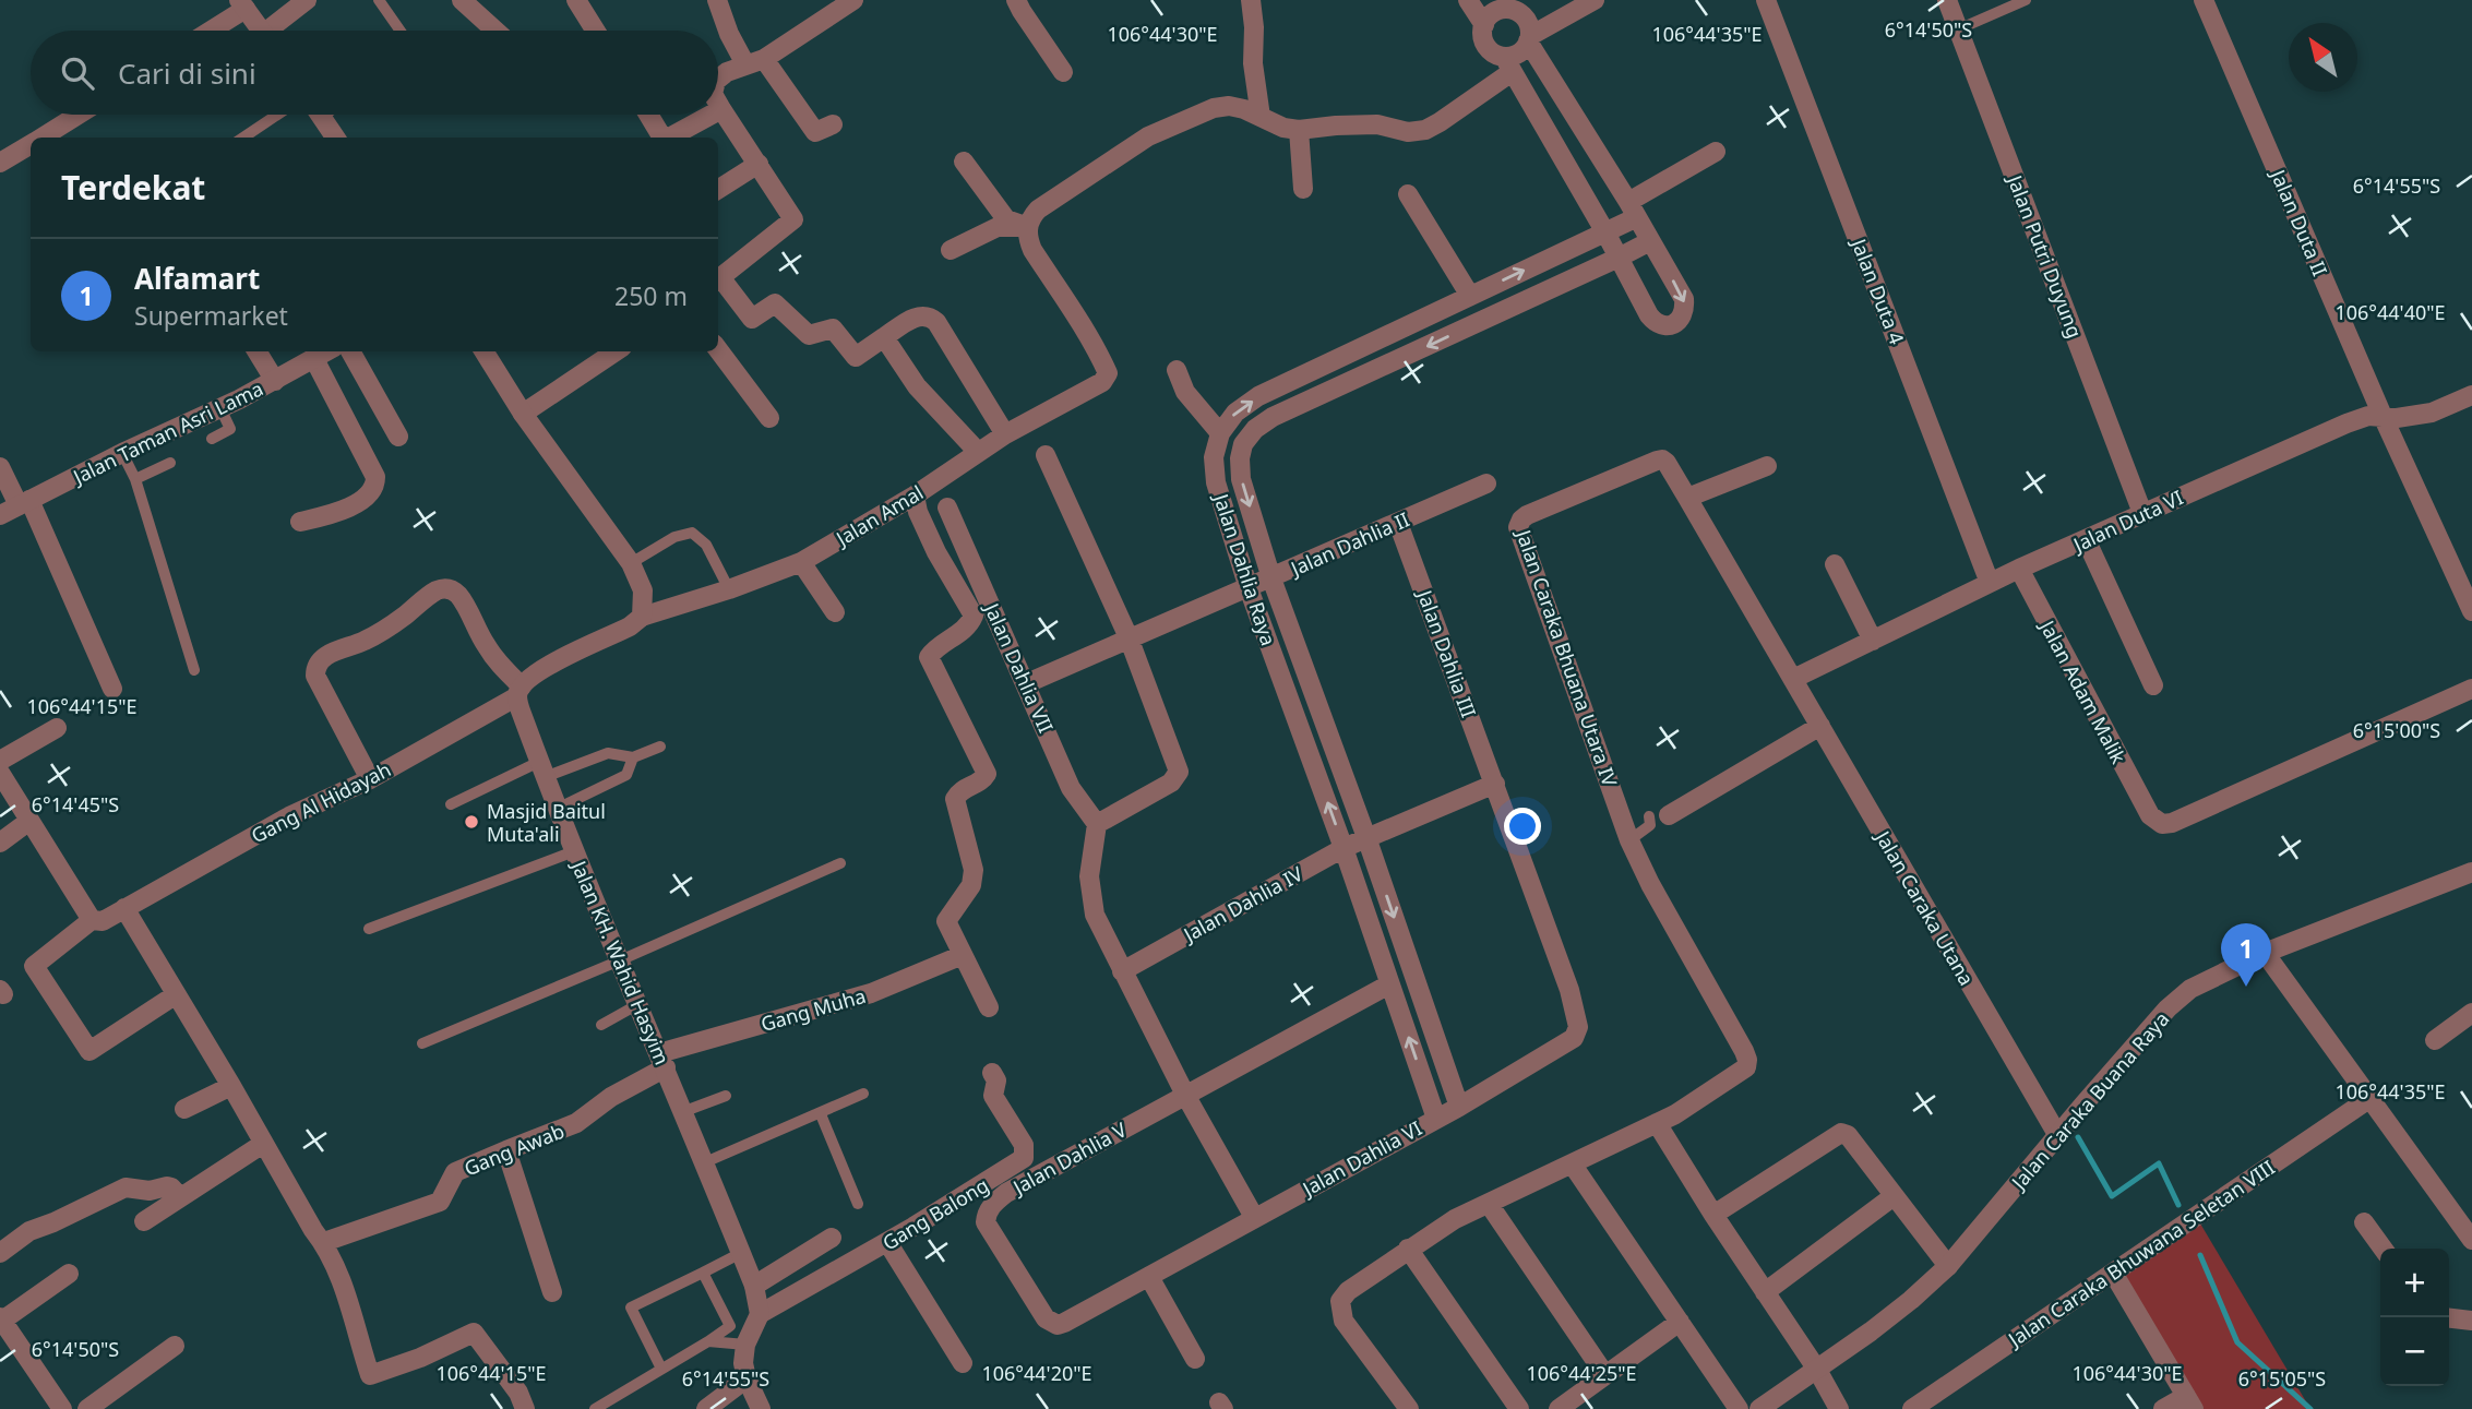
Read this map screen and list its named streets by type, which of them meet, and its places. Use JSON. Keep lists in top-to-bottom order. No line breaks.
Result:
{"streets":{"street":["Jalan Duta II","Jalan Putri Duyung","Jalan Duta 4","Jalan Taman Asri Lama","Jalan Amal","Jalan Duta VI","Jalan Dahlia II","Jalan Dahlia Raya","Jalan Dahlia III","Jalan Caraka Bhuana Utara IV","Jalan Dahlia VII","Jalan Adam Malik","Gang Al Hidayah","Jalan Dahlia IV","Jalan Caraka Utana","Jalan KH. Wahid Hasyim","Gang Muha","Jalan Caraka Buana Raya","Gang Awab","Jalan Dahlia V","Jalan Dahlia VI","Gang Balong","Jalan Caraka Bhuwana Seletan VIII"]},"crossings":[["Jalan Duta II","Jalan Duta VI"],["Jalan Putri Duyung","Jalan Duta VI"],["Jalan Duta 4","Jalan Duta VI"],["Jalan Duta VI","Jalan Caraka Bhuana Utara IV"],["Jalan Duta VI","Jalan Adam Malik"],["Jalan Duta VI","Jalan Caraka Utana"],["Jalan Dahlia II","Jalan Dahlia Raya"],["Jalan Dahlia II","Jalan Dahlia III"],["Jalan Dahlia II","Jalan Dahlia VII"],["Jalan Dahlia Raya","Jalan Dahlia IV"],["Jalan Dahlia Raya","Jalan Dahlia V"],["Jalan Dahlia Raya","Jalan Dahlia VI"],["Jalan Dahlia III","Jalan Dahlia VI"],["Jalan Caraka Bhuana Utara IV","Jalan Caraka Utana"],["Gang Al Hidayah","Jalan KH. Wahid Hasyim"],["Jalan Caraka Utana","Jalan Caraka Buana Raya"],["Jalan KH. Wahid Hasyim","Gang Muha"],["Jalan KH. Wahid Hasyim","Gang Awab"],["Jalan KH. Wahid Hasyim","Gang Balong"],["Gang Muha","Gang Awab"],["Jalan Dahlia V","Jalan Dahlia VI"]],"places":["Masjid Baitul Muta'ali"],"north":"top left","page":{"search":"Cari di sini","heading":"Terdekat","list":[{"mark":"1","name":"Alfamart","note":"Supermarket","value":"250 m"}],"pins":"1","map_buttons":["+","−"]},"coordinates":["6°14'50\"S","106°44'30\"E","106°44'35\"E","6°14'55\"S","106°44'40\"E","106°44'15\"E","6°15'00\"S","6°14'45\"S","106°44'20\"E","106°44'25\"E","6°15'05\"S"]}
